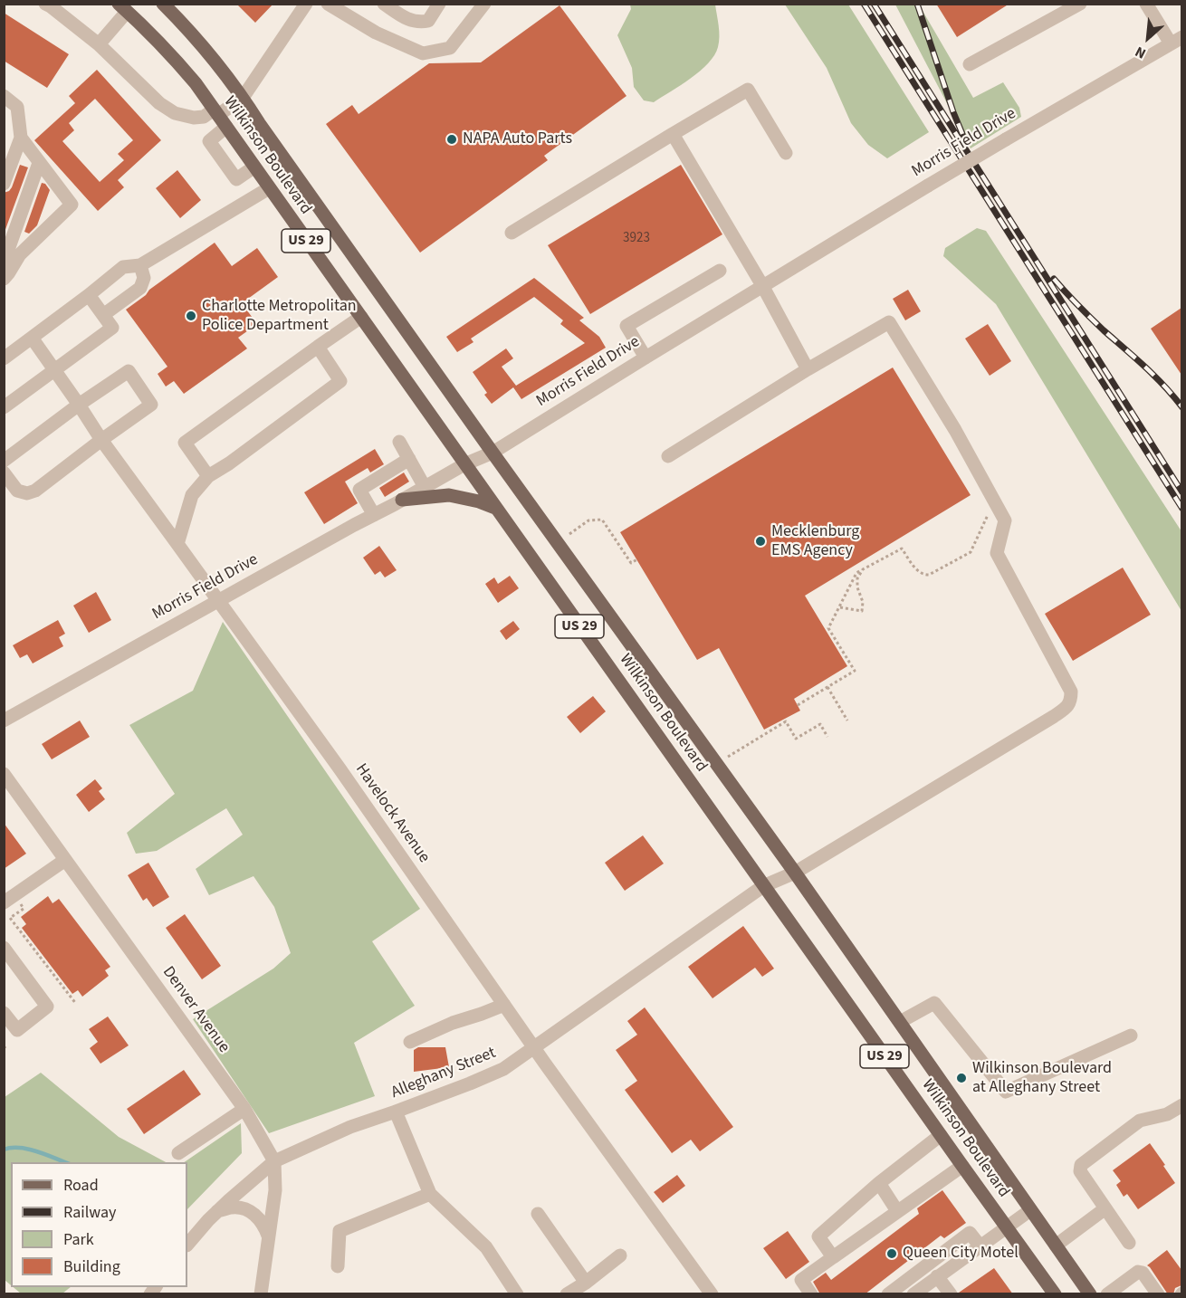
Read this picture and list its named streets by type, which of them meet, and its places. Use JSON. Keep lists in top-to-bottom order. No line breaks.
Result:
{"streets":{"main road":["Wilkinson Boulevard","US 29"],"street":["Morris Field Drive","Havelock Avenue","Denver Avenue","Alleghany Street"]},"crossings":[["Morris Field Drive","Wilkinson Boulevard"],["Morris Field Drive","Havelock Avenue"],["Wilkinson Boulevard","Alleghany Street"],["Havelock Avenue","Alleghany Street"],["Denver Avenue","Alleghany Street"]],"places":["NAPA Auto Parts","Charlotte Metropolitan Police Department","Mecklenburg EMS Agency","Wilkinson Boulevard at Alleghany Street","Queen City Motel"],"house_numbers":["3923"],"legend":["Road","Railway","Park","Building"],"north":"bottom left"}
